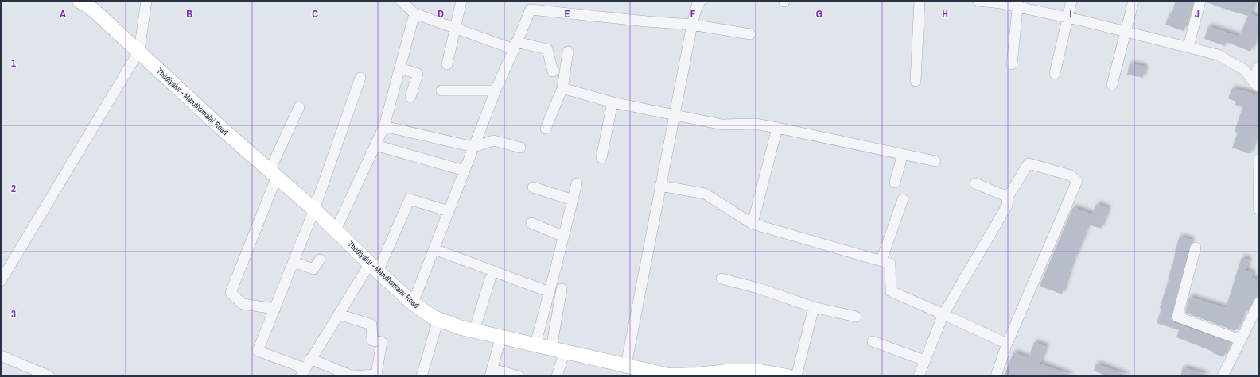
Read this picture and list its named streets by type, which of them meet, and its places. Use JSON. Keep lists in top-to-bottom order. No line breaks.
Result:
{"streets":{"main road":["Thudiyalur - Maruthamalai Road"]},"grid":{"columns":["A","B","C","D","E","F","G","H","I","J"],"rows":["1","2","3"]}}
